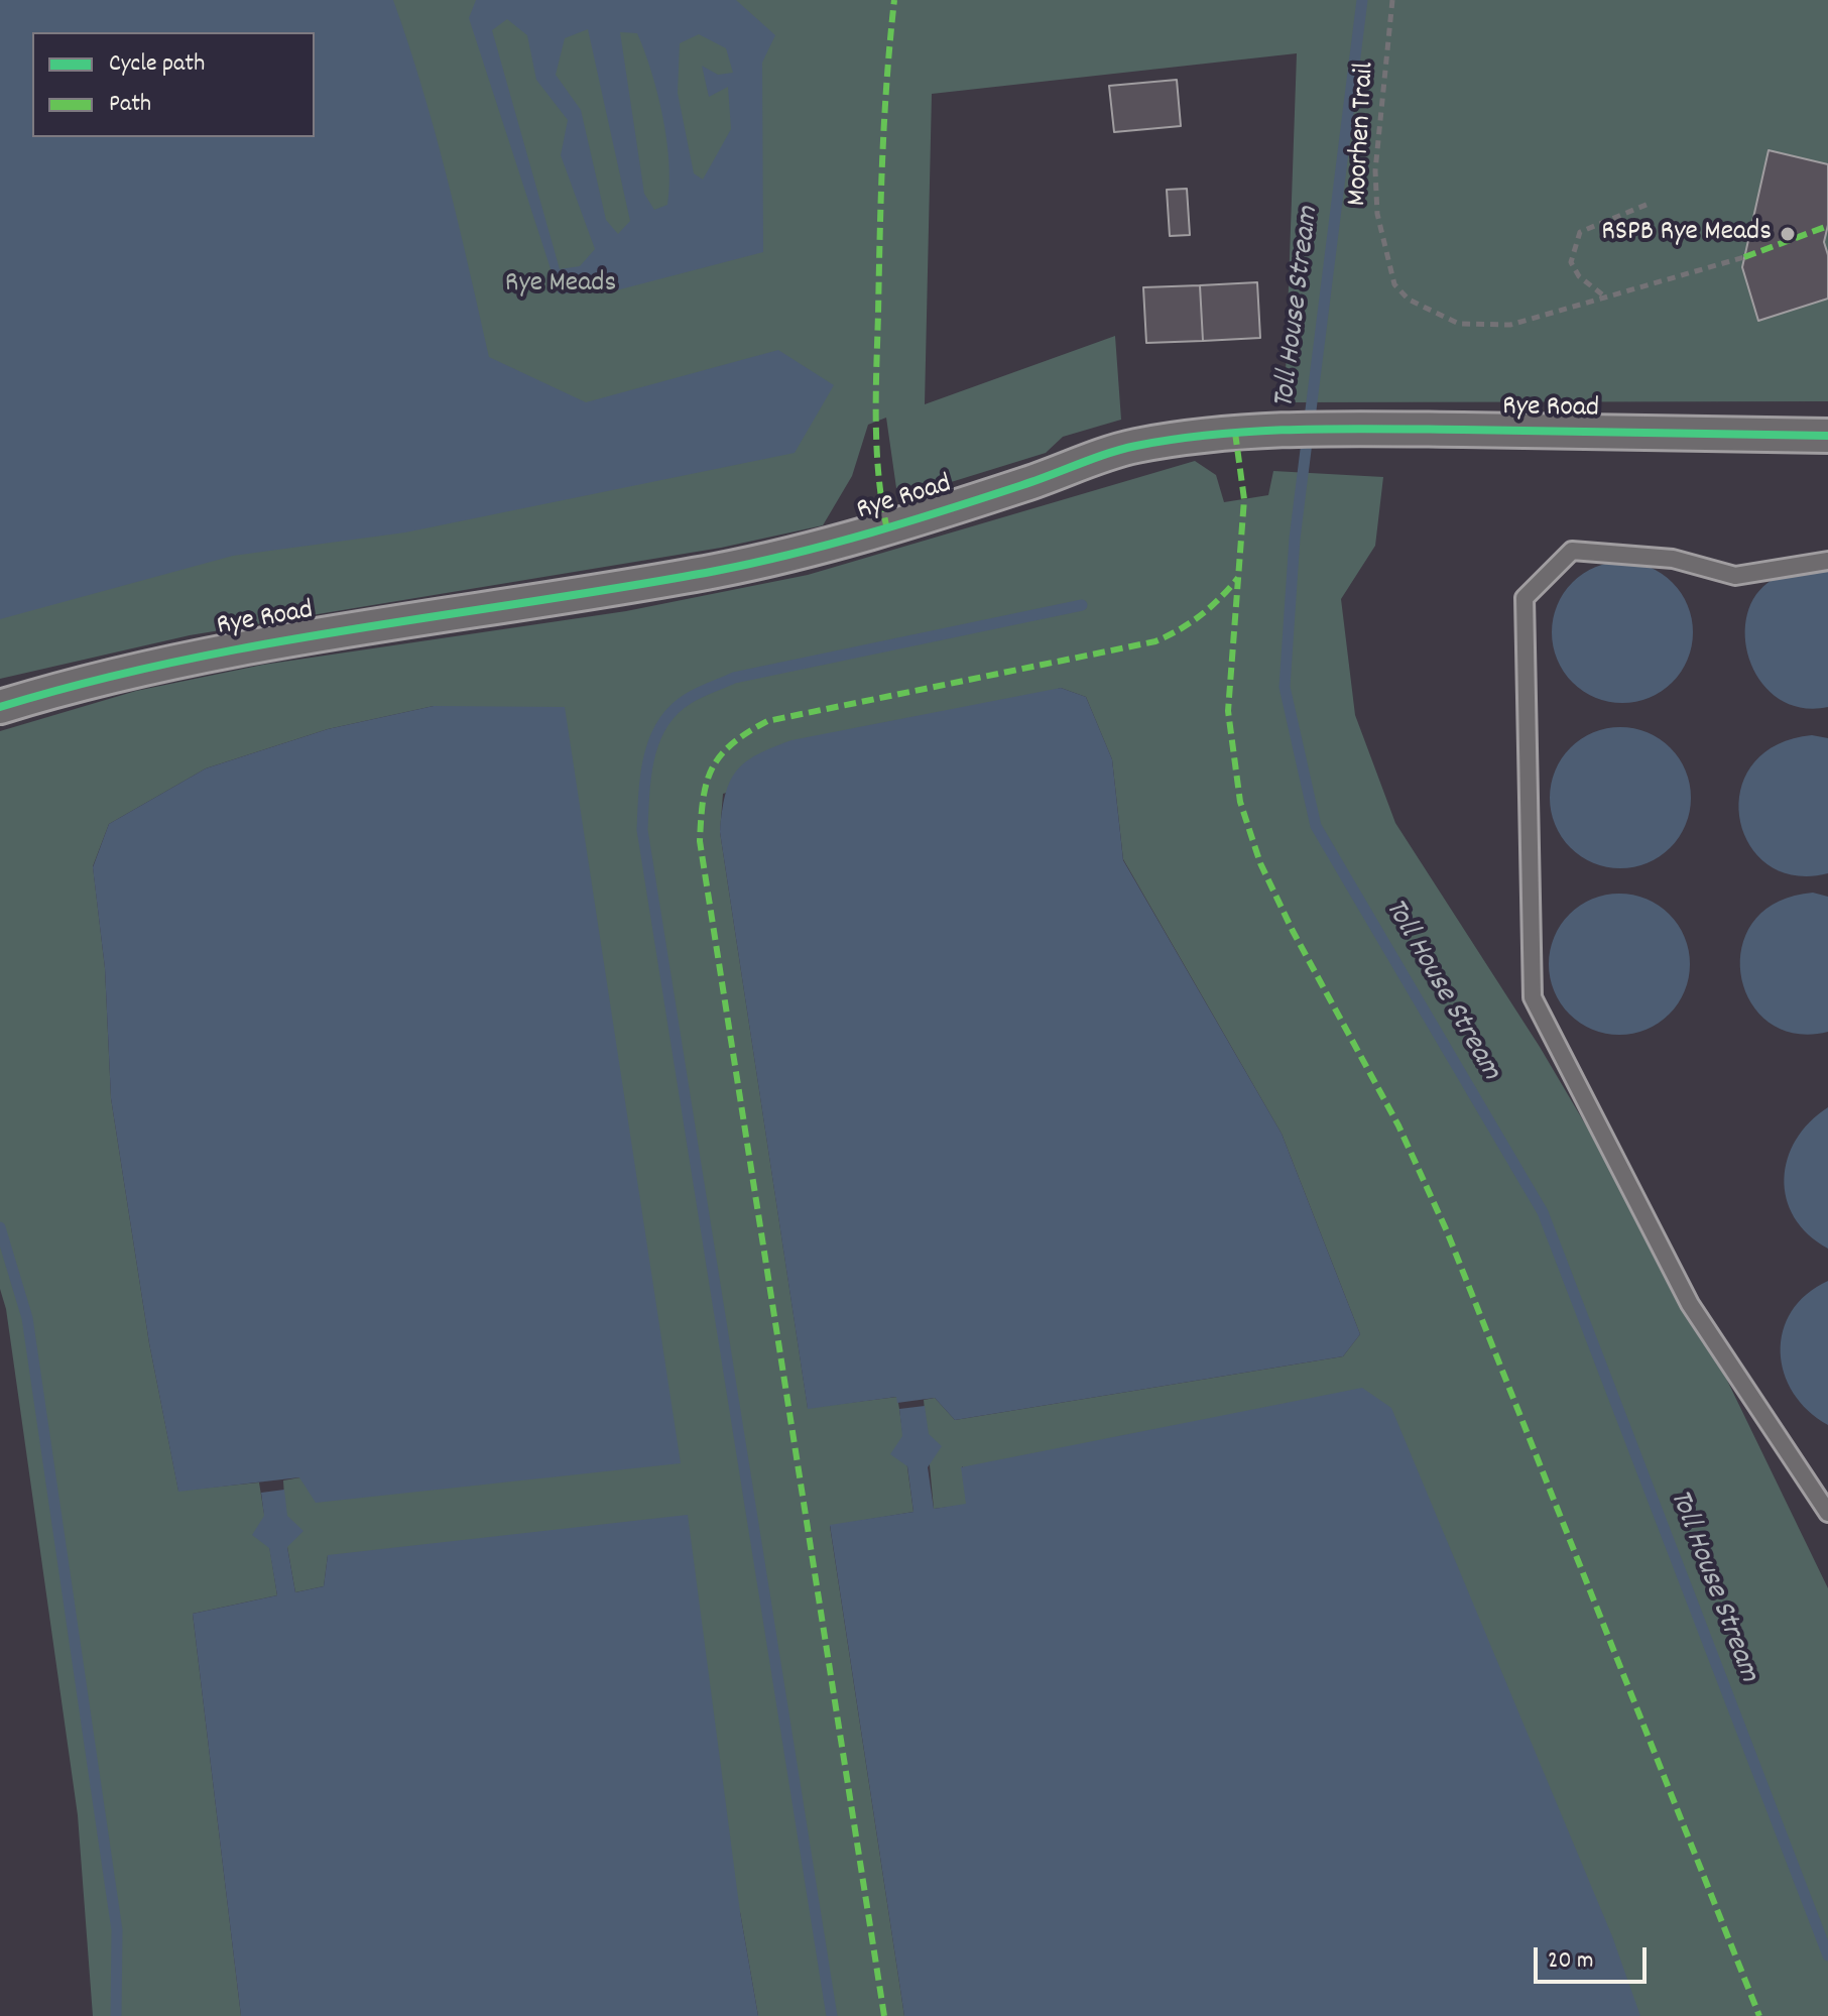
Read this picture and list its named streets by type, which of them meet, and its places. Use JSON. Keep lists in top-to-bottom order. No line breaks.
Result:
{"streets":{"street":["Rye Road"],"path":["Moorhen Trail"]},"water":["Toll House Stream"],"parks":["Rye Meads"],"places":["RSPB Rye Meads"],"legend":["Cycle path","Path"],"scale_bar":"20 m"}
